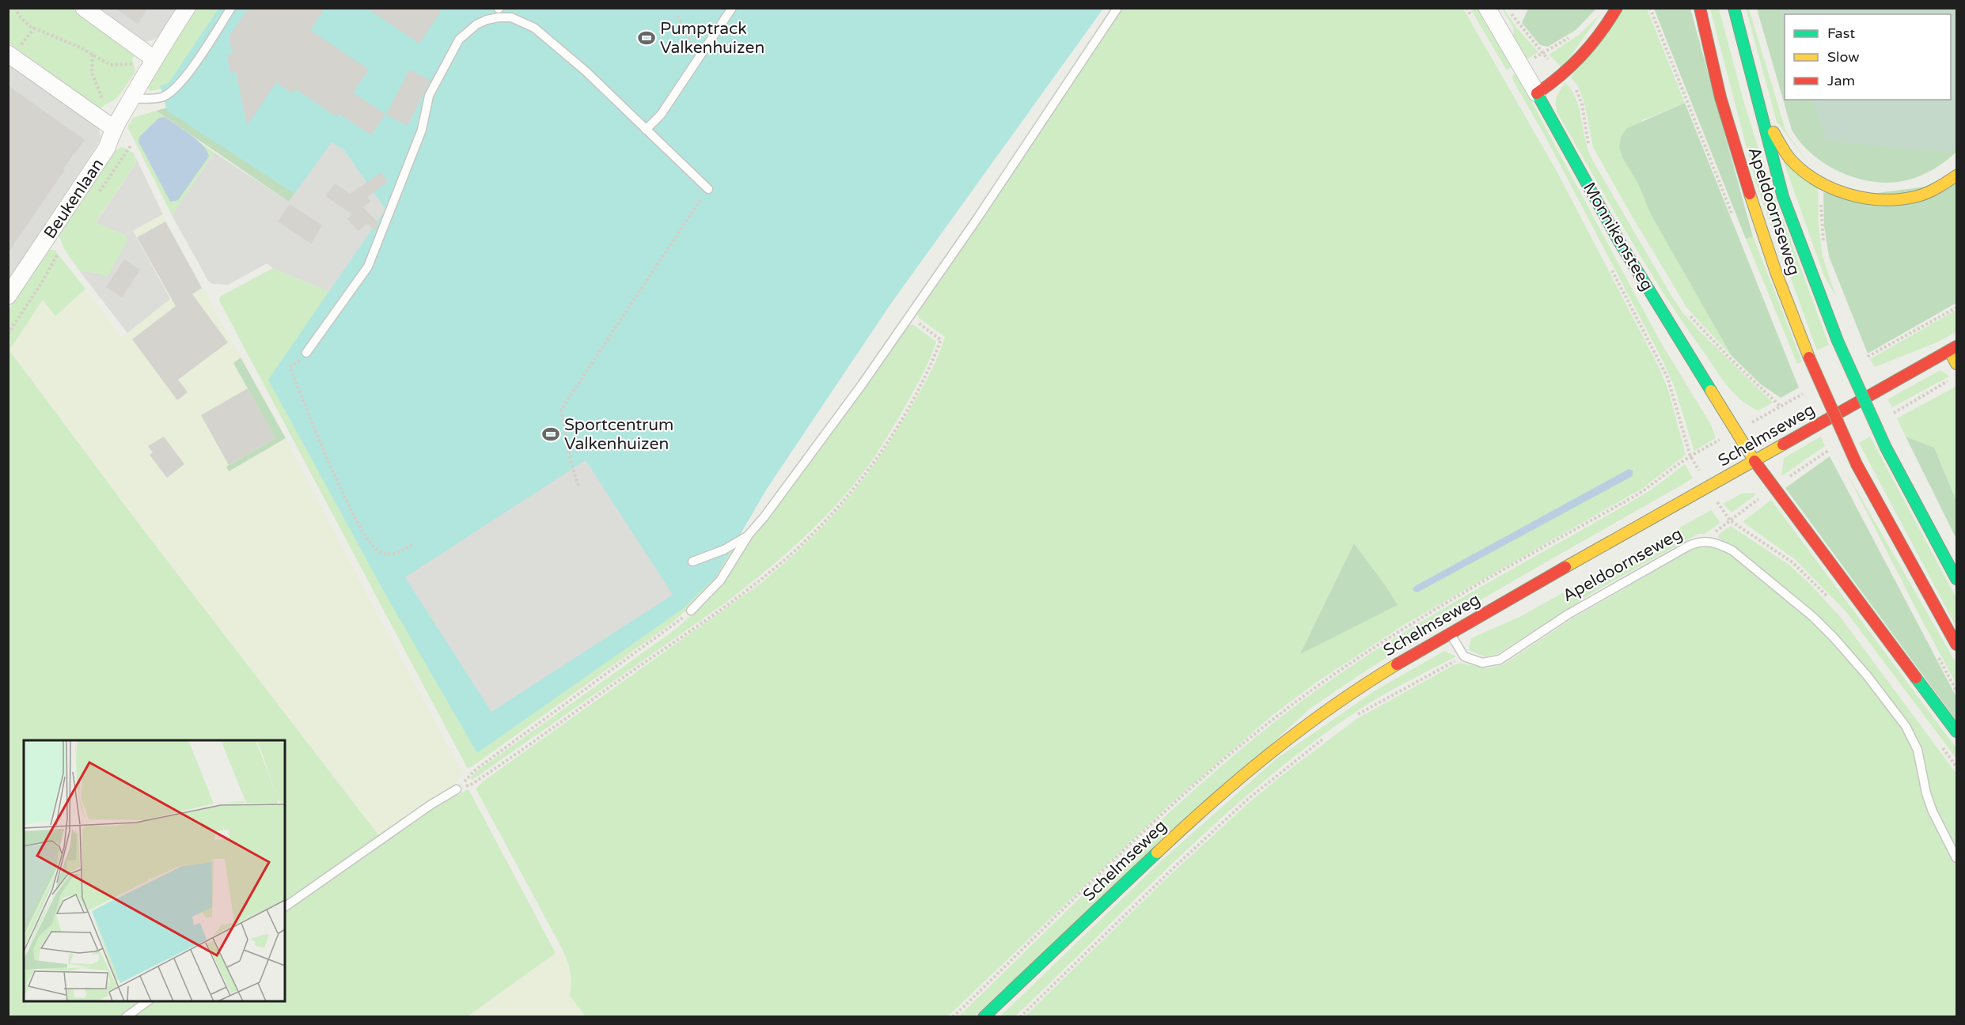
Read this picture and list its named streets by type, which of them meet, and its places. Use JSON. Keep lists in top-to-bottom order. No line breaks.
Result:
{"streets":{"main road":["Apeldoornseweg","Monnikensteeg","Schelmseweg"],"street":["Beukenlaan"]},"crossings":[["Monnikensteeg","Schelmseweg"]],"places":{"sports":["Pumptrack Valkenhuizen","Sportcentrum Valkenhuizen"]},"legend":["Fast","Slow","Jam"]}
